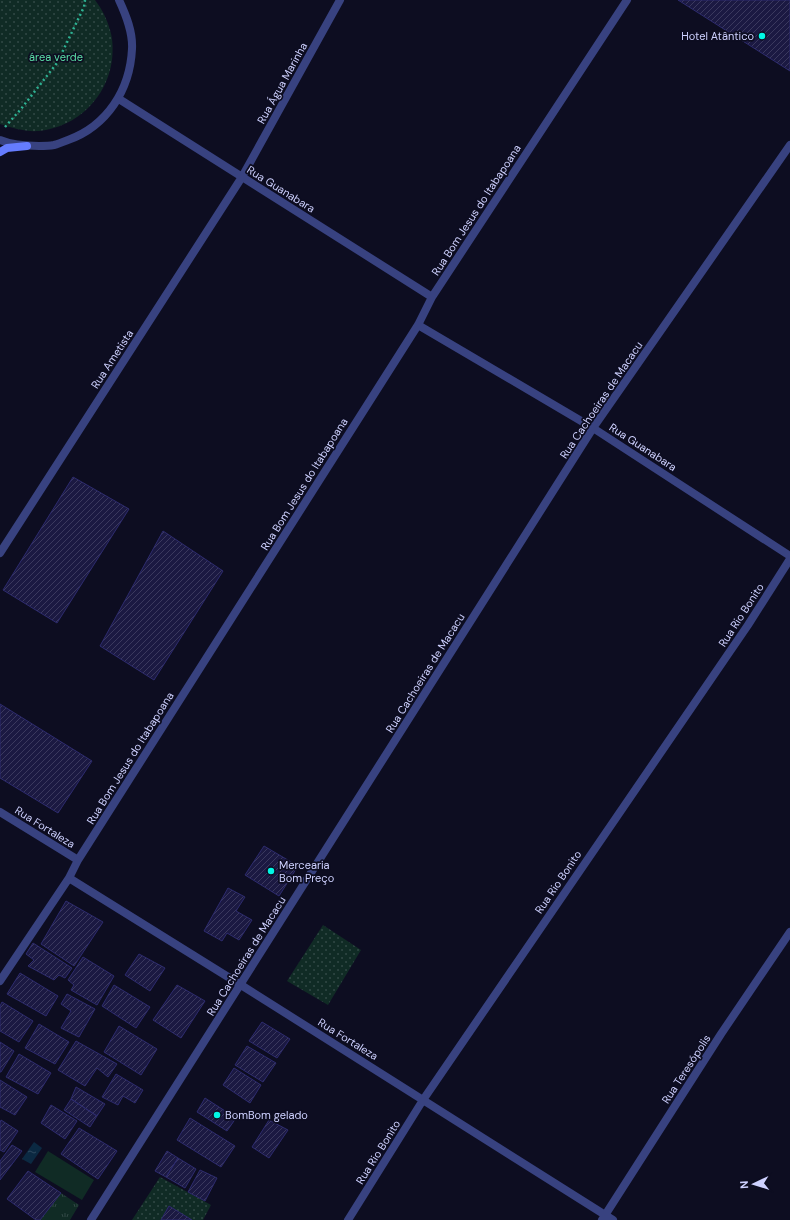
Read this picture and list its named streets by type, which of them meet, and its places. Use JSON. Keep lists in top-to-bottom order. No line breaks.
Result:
{"streets":{"street":["Rua Água Marinha","Rua Guanabara","Rua Bom Jesus do Itabapoana","Rua Ametista","Rua Cachoeiras de Macacu","Rua Rio Bonito","Rua Fortaleza","Rua Teresópolis"]},"crossings":[["Rua Água Marinha","Rua Guanabara"],["Rua Água Marinha","Rua Ametista"],["Rua Guanabara","Rua Bom Jesus do Itabapoana"],["Rua Guanabara","Rua Ametista"],["Rua Guanabara","Rua Cachoeiras de Macacu"],["Rua Guanabara","Rua Rio Bonito"],["Rua Bom Jesus do Itabapoana","Rua Fortaleza"],["Rua Cachoeiras de Macacu","Rua Fortaleza"],["Rua Rio Bonito","Rua Fortaleza"],["Rua Fortaleza","Rua Teresópolis"]],"parks":["área verde"],"places":["Hotel Atântico","Mercearia Bom Preço","BomBom gelado"],"north":"left"}
